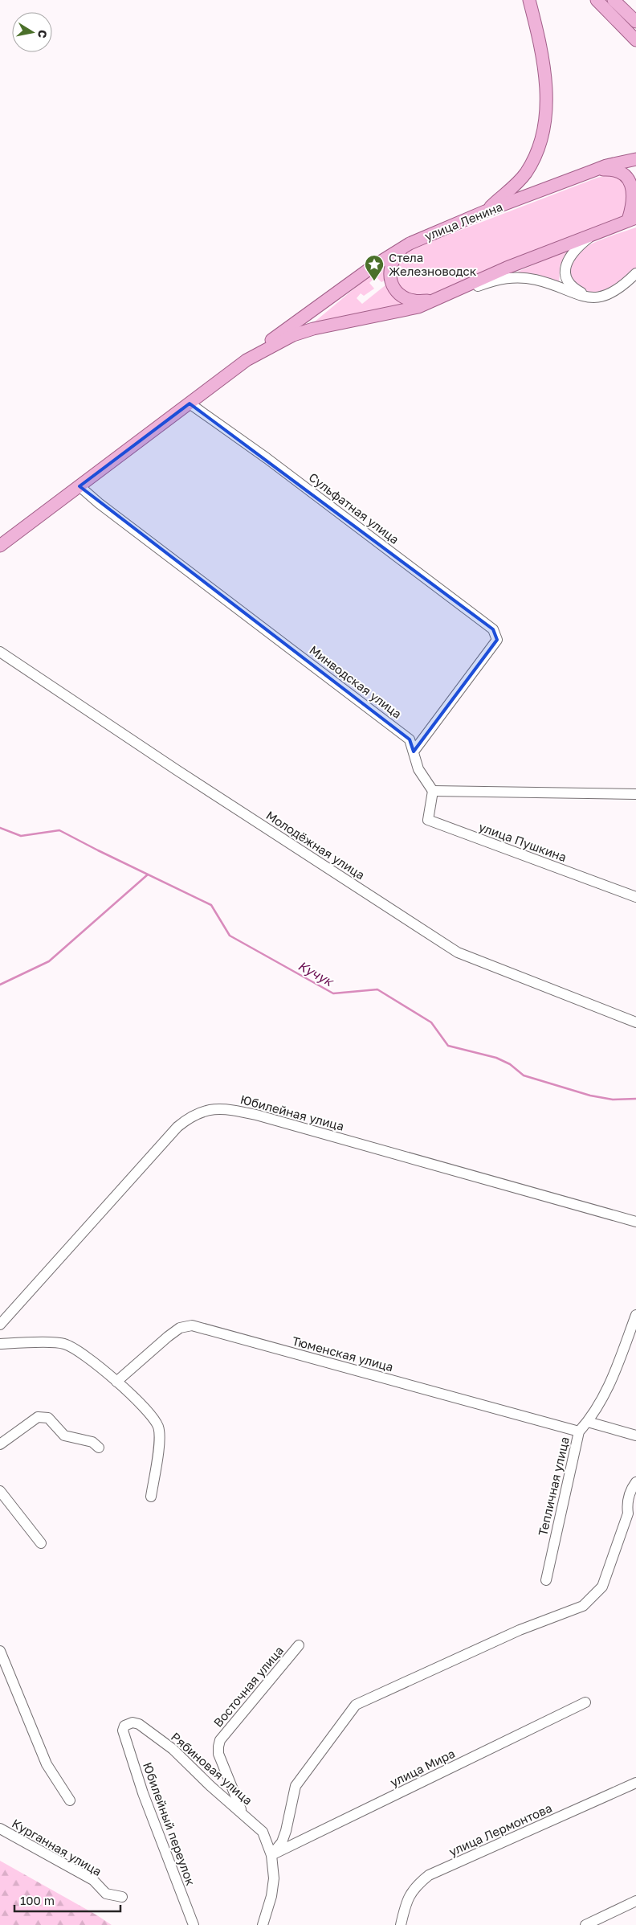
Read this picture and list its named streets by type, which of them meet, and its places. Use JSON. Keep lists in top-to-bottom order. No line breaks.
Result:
{"streets":{"main road":["улица Ленина"],"street":["Сульфатная улица","Минводская улица","улица Пушкина","Молодёжная улица","Юбилейная улица","Тюменская улица","Тепличная улица","Восточная улица","улица Мира","Рябиновая улица","Юбилейный переулок","улица Лермонтова","Курганная улица"]},"crossings":[["Сульфатная улица","Минводская улица"],["Минводская улица","улица Пушкина"],["Тюменская улица","Тепличная улица"],["Восточная улица","Рябиновая улица"],["улица Мира","Рябиновая улица"],["Рябиновая улица","Юбилейный переулок"]],"water":["Кучук"],"places":{"place":["Стела Железноводск"]},"scale_bar":"100 m","north":"right"}
